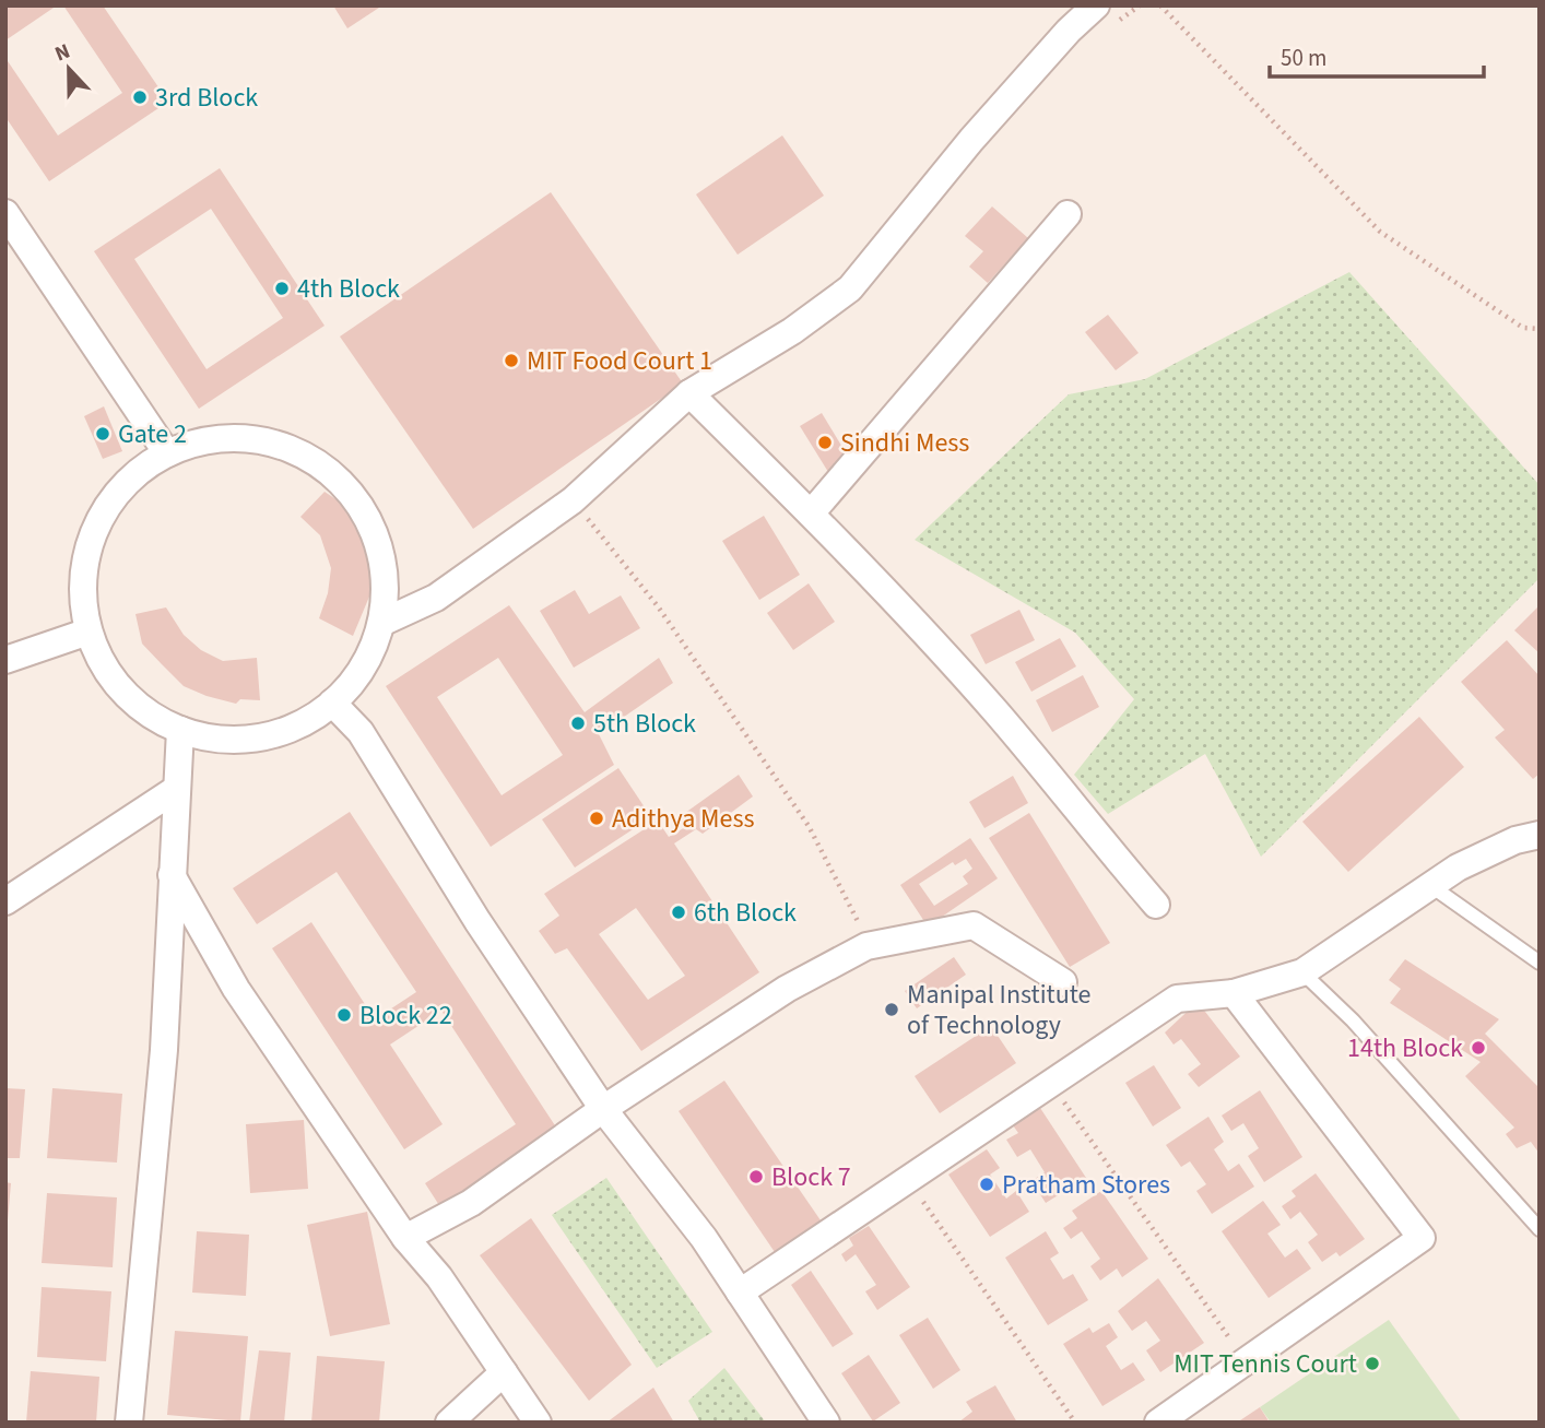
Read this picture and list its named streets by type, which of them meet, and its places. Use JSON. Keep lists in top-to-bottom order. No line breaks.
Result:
{"places":["3rd Block","4th Block","MIT Food Court 1","Gate 2","Sindhi Mess","5th Block","Adithya Mess","6th Block","Manipal Institute of Technology","Block 22","14th Block","Block 7","Pratham Stores","MIT Tennis Court"],"scale_bar":"50 m","north":"top"}
